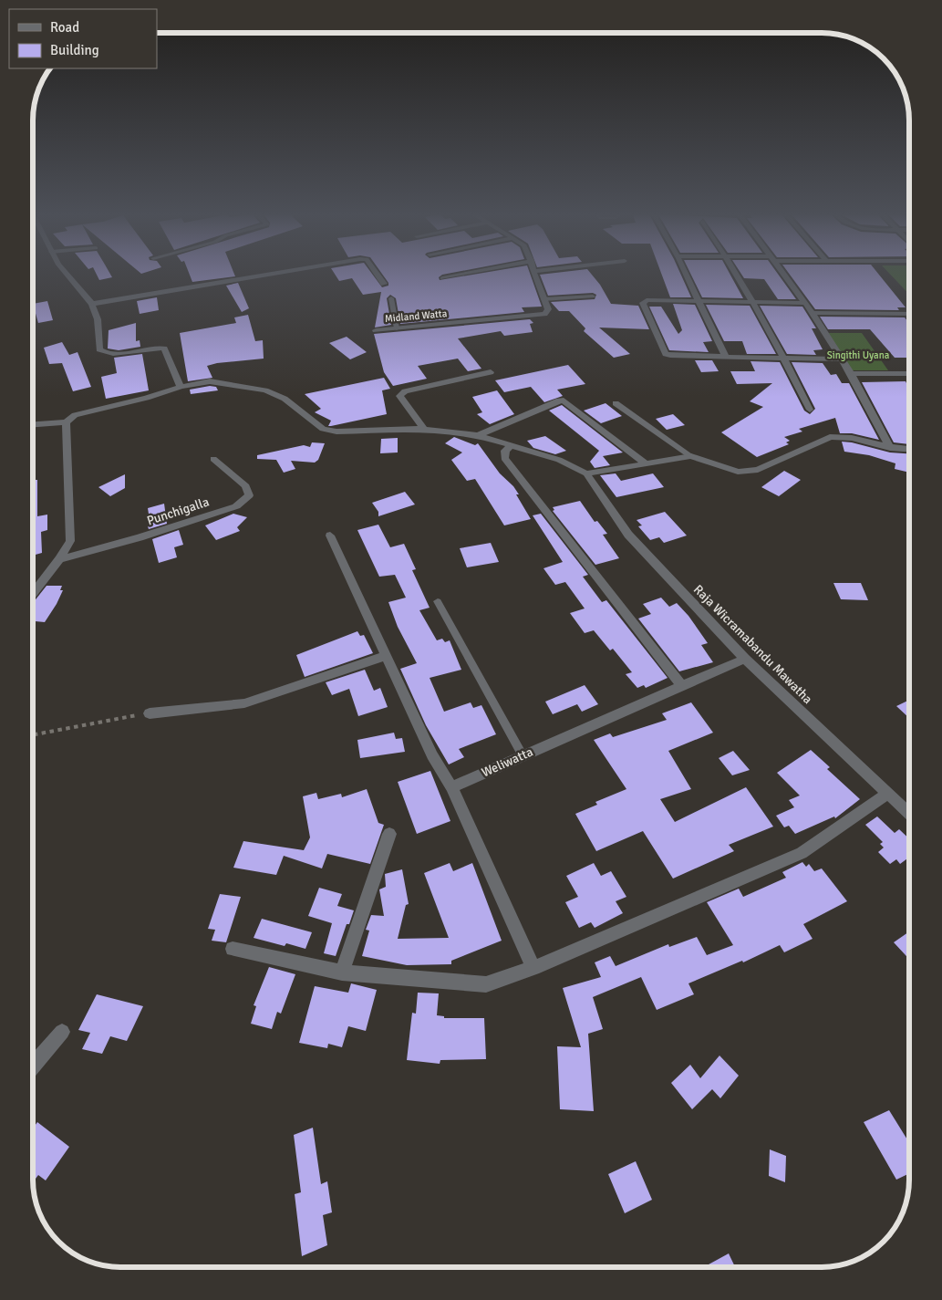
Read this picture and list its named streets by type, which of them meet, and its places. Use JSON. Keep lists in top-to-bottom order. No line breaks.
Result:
{"streets":{"street":["Midland Watta","Punchigalla","Raja Wicramabandu Mawatha","Weliwatta"]},"crossings":[["Raja Wicramabandu Mawatha","Weliwatta"]],"parks":["Singithi Uyana"],"legend":["Road","Building"]}
